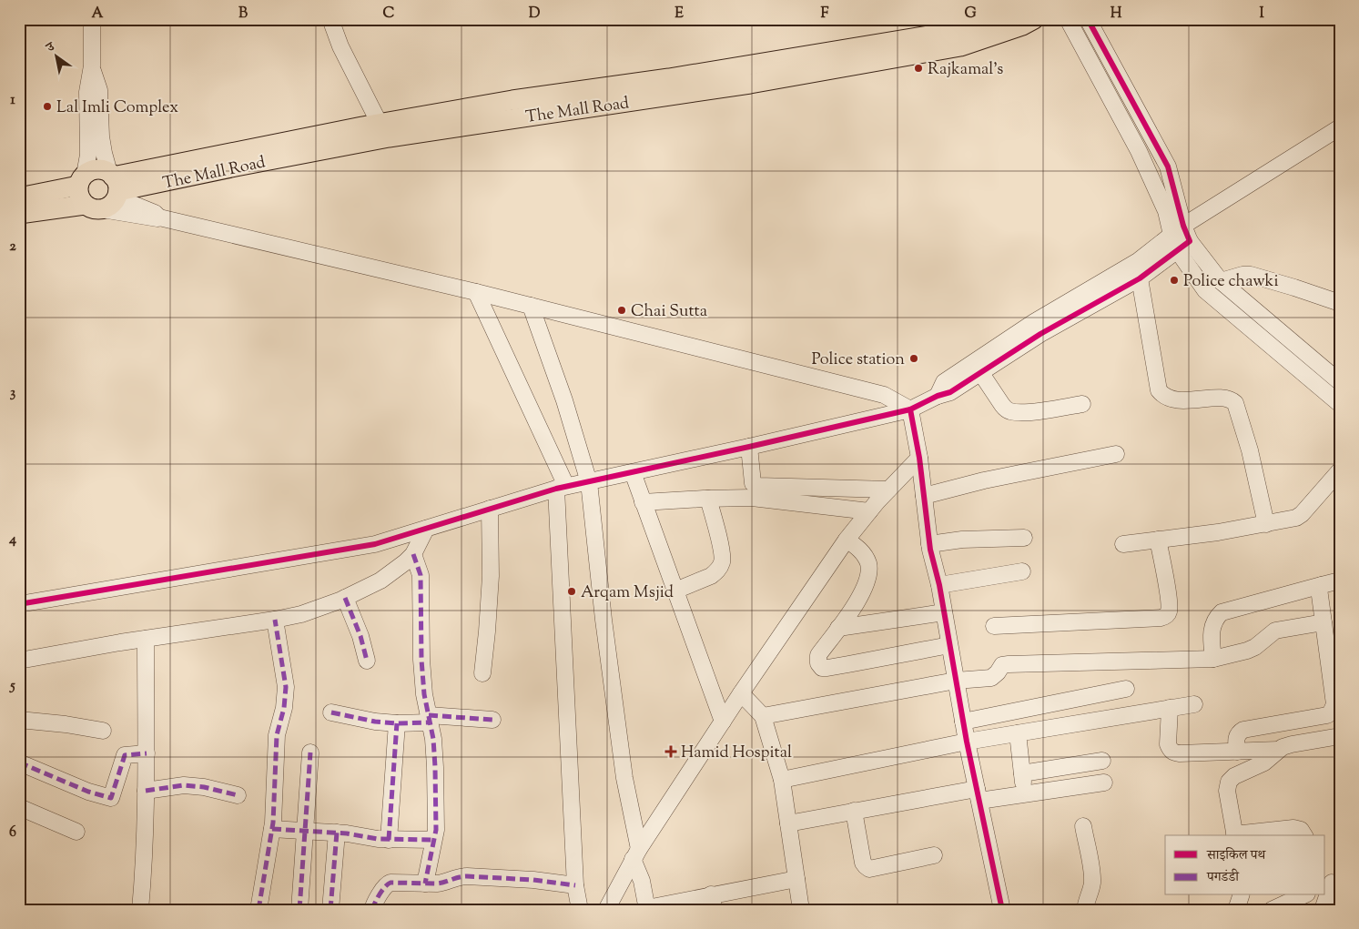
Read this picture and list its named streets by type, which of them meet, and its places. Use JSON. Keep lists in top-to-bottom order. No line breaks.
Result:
{"streets":{"main road":["The Mall Road"]},"places":{"other":["Rajkamal's","Lal Imli Complex","Police chawki","Chai Sutta","Police station","Arqam Msjid"],"health":["Hamid Hospital"]},"legend":["साइकिल पथ","पगडंडी"],"north":"top left","grid":{"columns":["A","B","C","D","E","F","G","H","I"],"rows":["1","2","3","4","5","6"]}}
